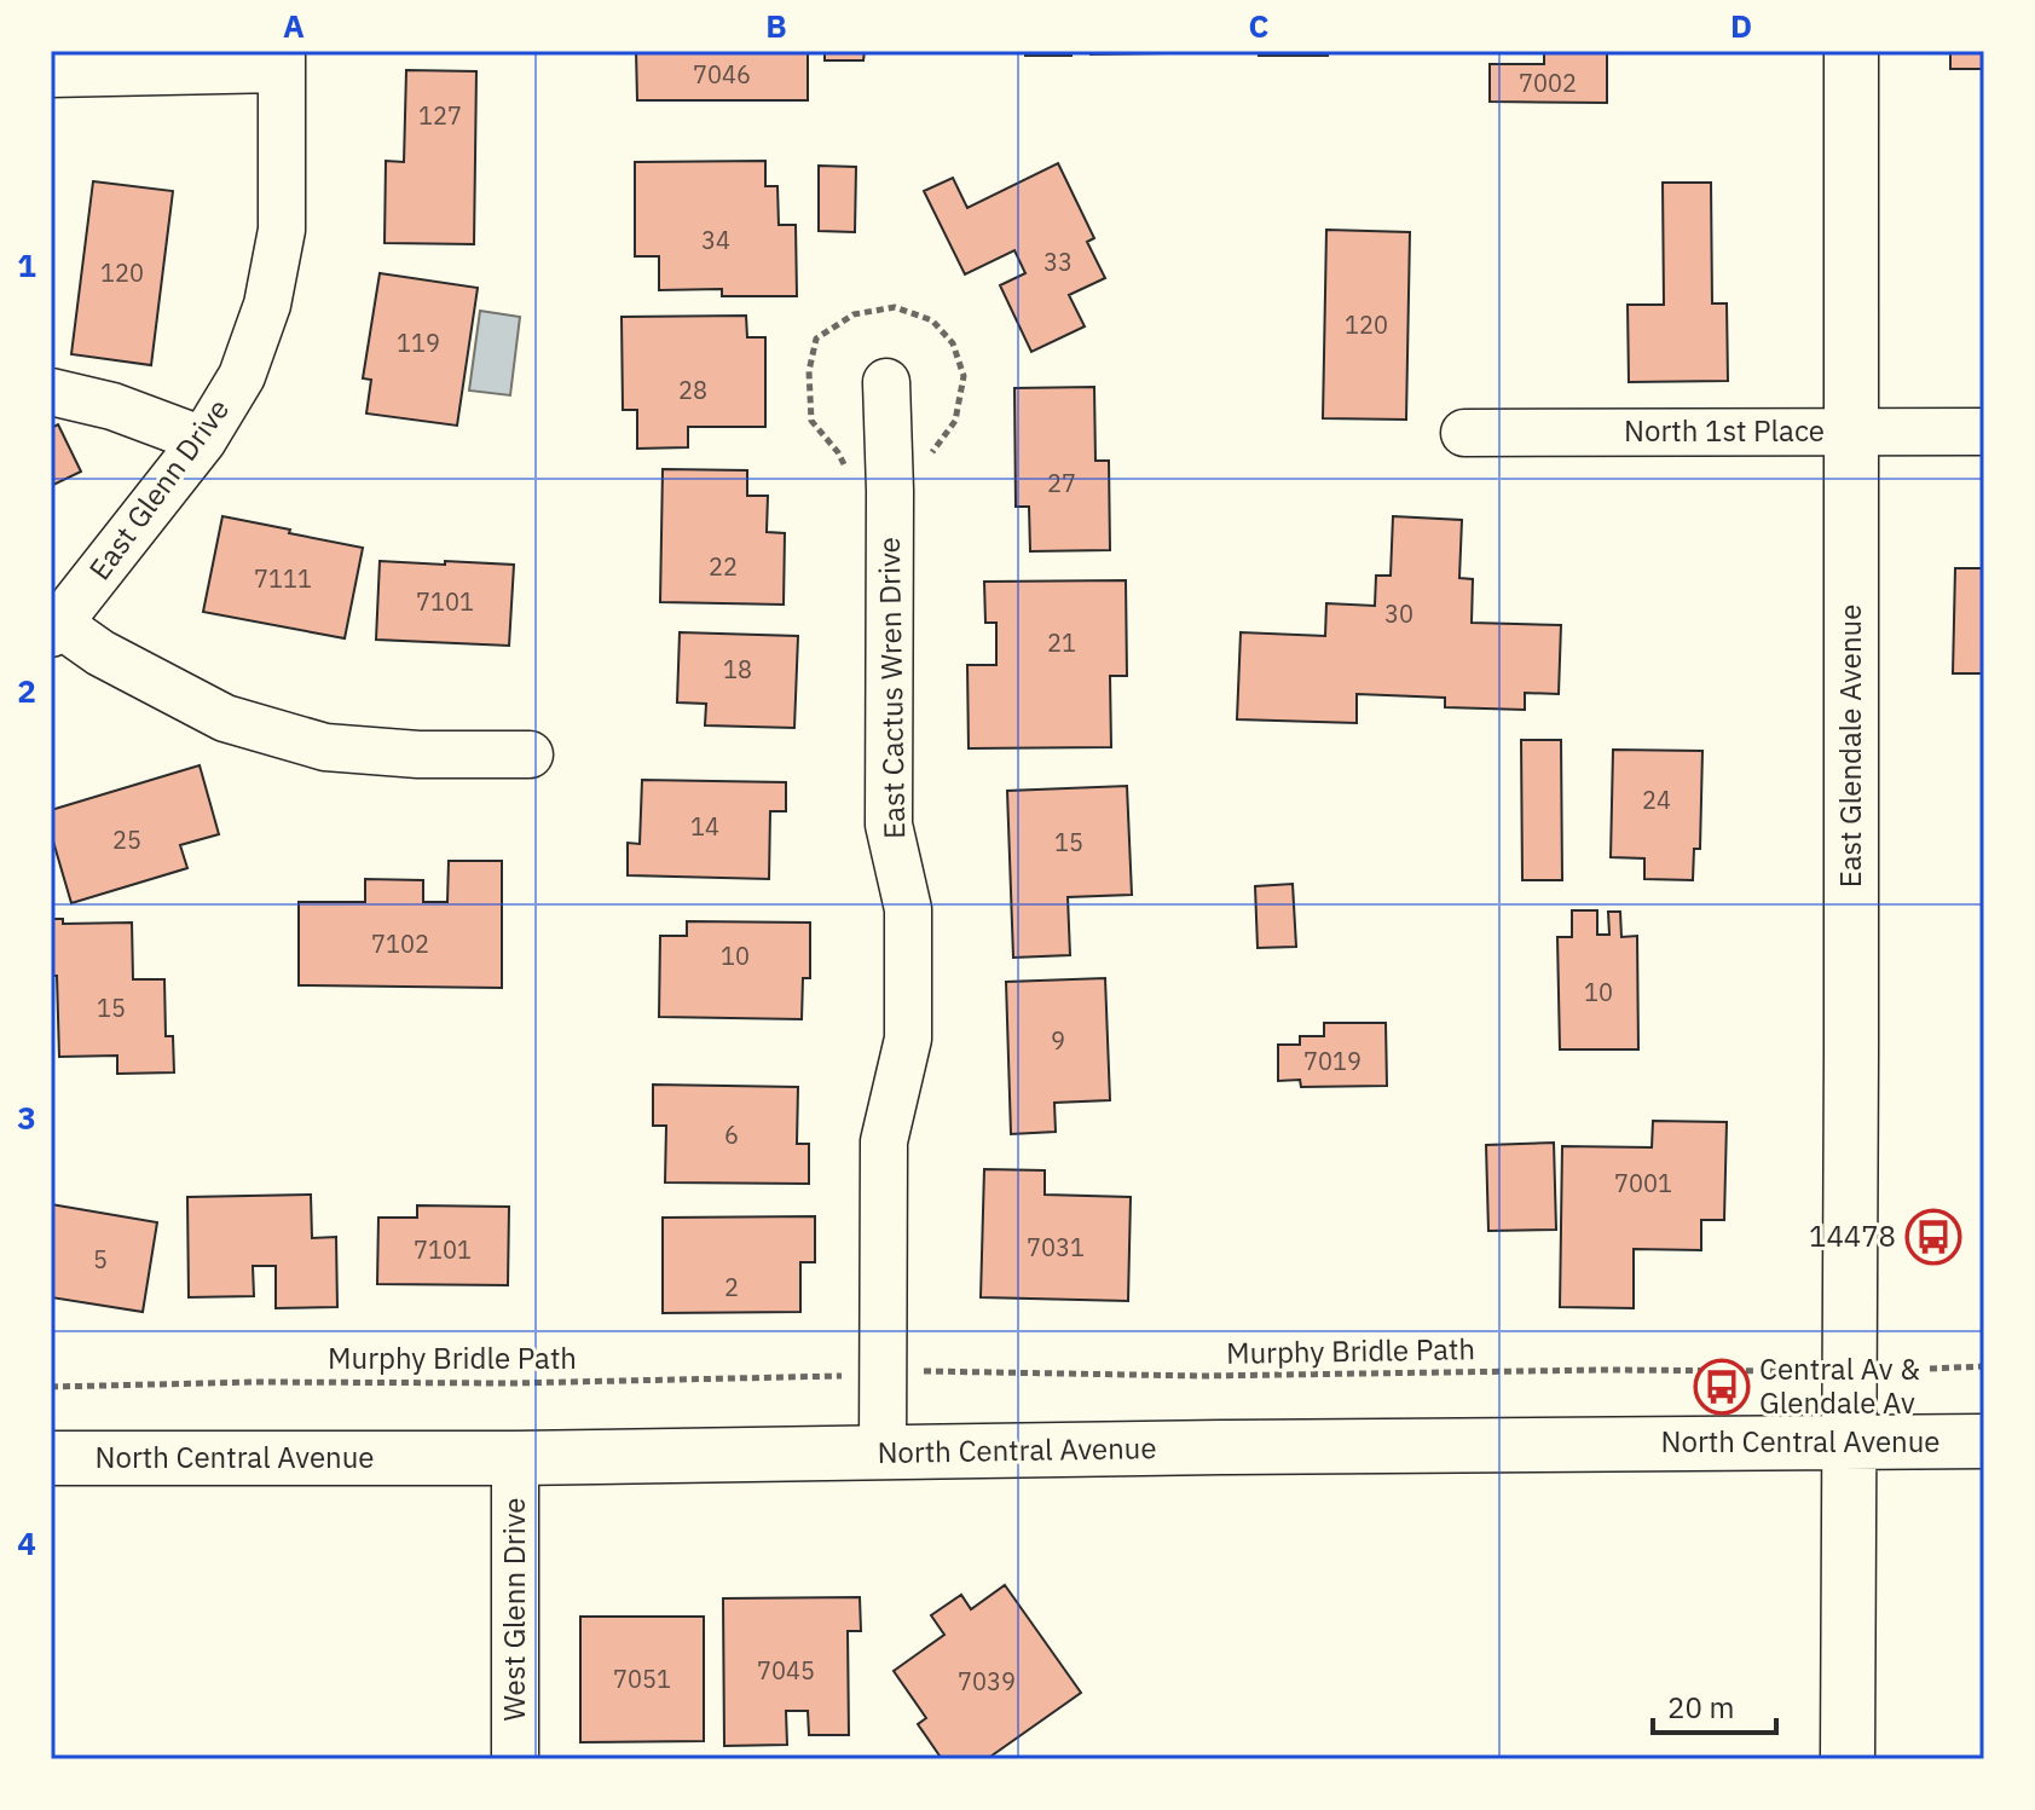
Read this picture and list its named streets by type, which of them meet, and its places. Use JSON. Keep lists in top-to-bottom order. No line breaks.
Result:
{"streets":{"main road":["East Glendale Avenue","North Central Avenue"],"street":["North 1st Place","East Glenn Drive","East Cactus Wren Drive","West Glenn Drive"],"path":["Murphy Bridle Path"]},"crossings":[["North 1st Place","East Glendale Avenue"],["East Cactus Wren Drive","North Central Avenue"],["East Glendale Avenue","North Central Avenue"],["North Central Avenue","West Glenn Drive"]],"places":{"bus stop":["14478","Central Av & Glendale Av"]},"house_numbers":["7046","7002","127","34","33","120","120","119","28","27","22","7111","7101","30","21","18","24","14","25","15","7102","10","10","15","9","7019","6","7001","7031","7101","5","2","7045","7051","7039"],"scale_bar":"20 m","grid":{"columns":["A","B","C","D"],"rows":["1","2","3","4"]}}
